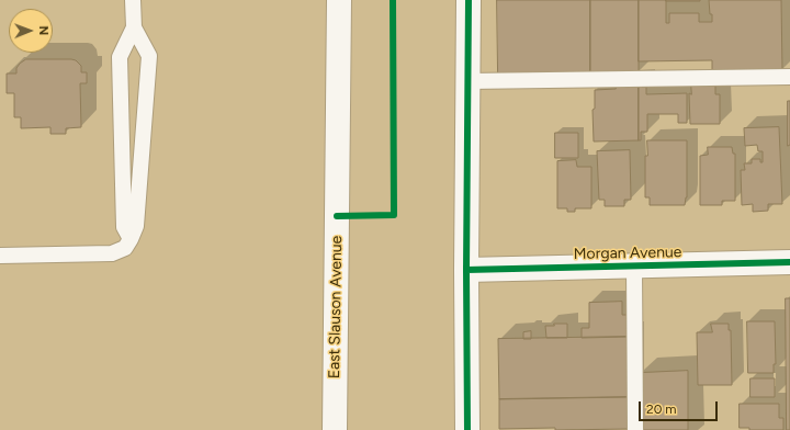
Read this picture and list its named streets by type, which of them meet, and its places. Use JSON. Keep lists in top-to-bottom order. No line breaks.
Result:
{"streets":{"street":["Morgan Avenue","East Slauson Avenue"]},"scale_bar":"20 m","north":"right"}
